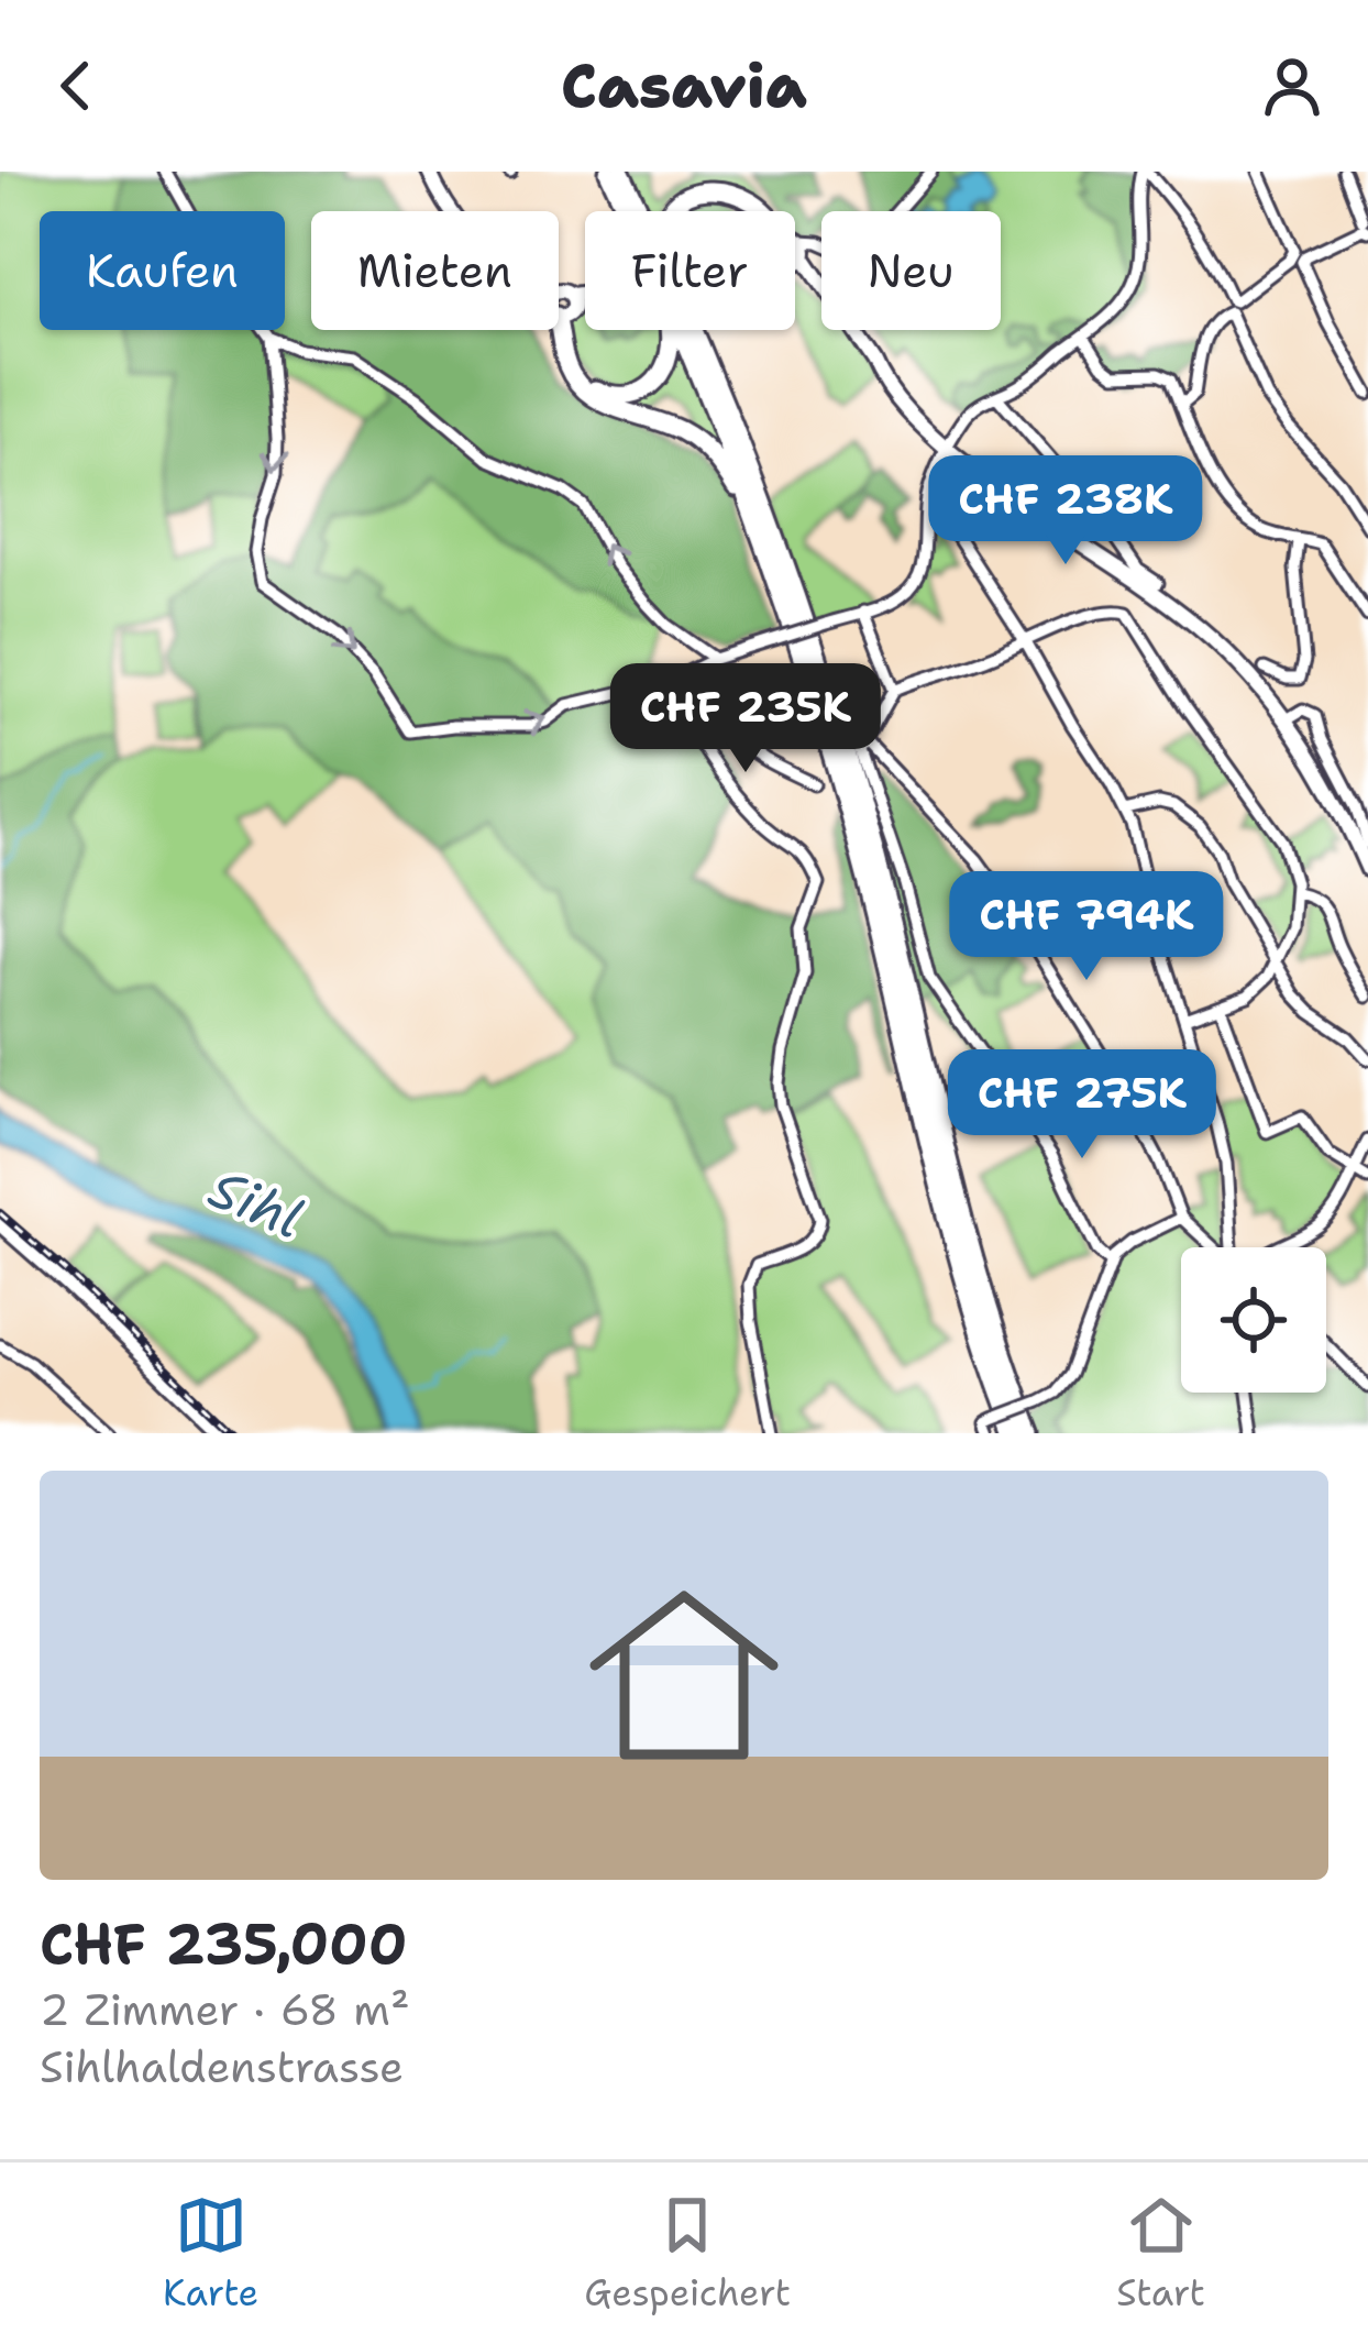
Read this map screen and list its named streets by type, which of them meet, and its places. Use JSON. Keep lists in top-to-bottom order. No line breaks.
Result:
{"water":["Sihl"],"page":{"header":"Casavia","chip":["Kaufen","Mieten","Filter","Neu"],"price":["CHF 238K","CHF 235K","CHF 794K","CHF 275K"],"list":[{"name":"CHF 235,000","note":"2 Zimmer · 68 m² · Sihlhaldenstrasse"}],"tabs":["Karte","Gespeichert","Start"]}}
